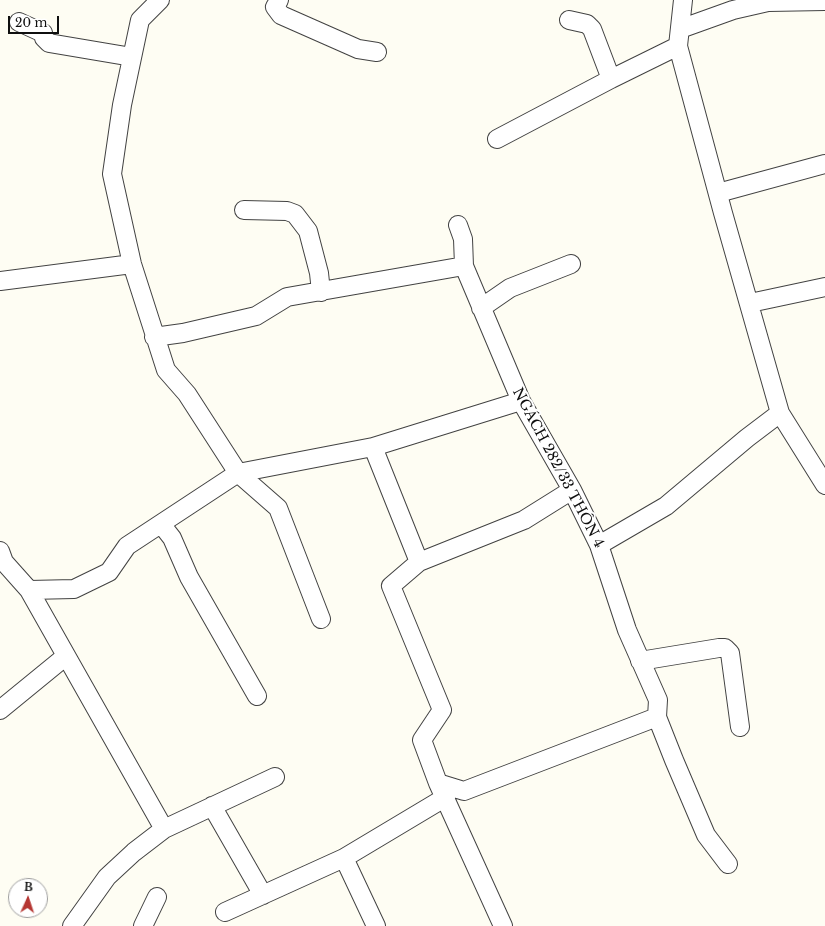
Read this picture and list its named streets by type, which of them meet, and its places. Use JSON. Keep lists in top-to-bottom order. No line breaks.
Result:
{"streets":{"street":["NGÁCH 282/33 THÔN 4"]},"scale_bar":"20 m","north":"top"}
